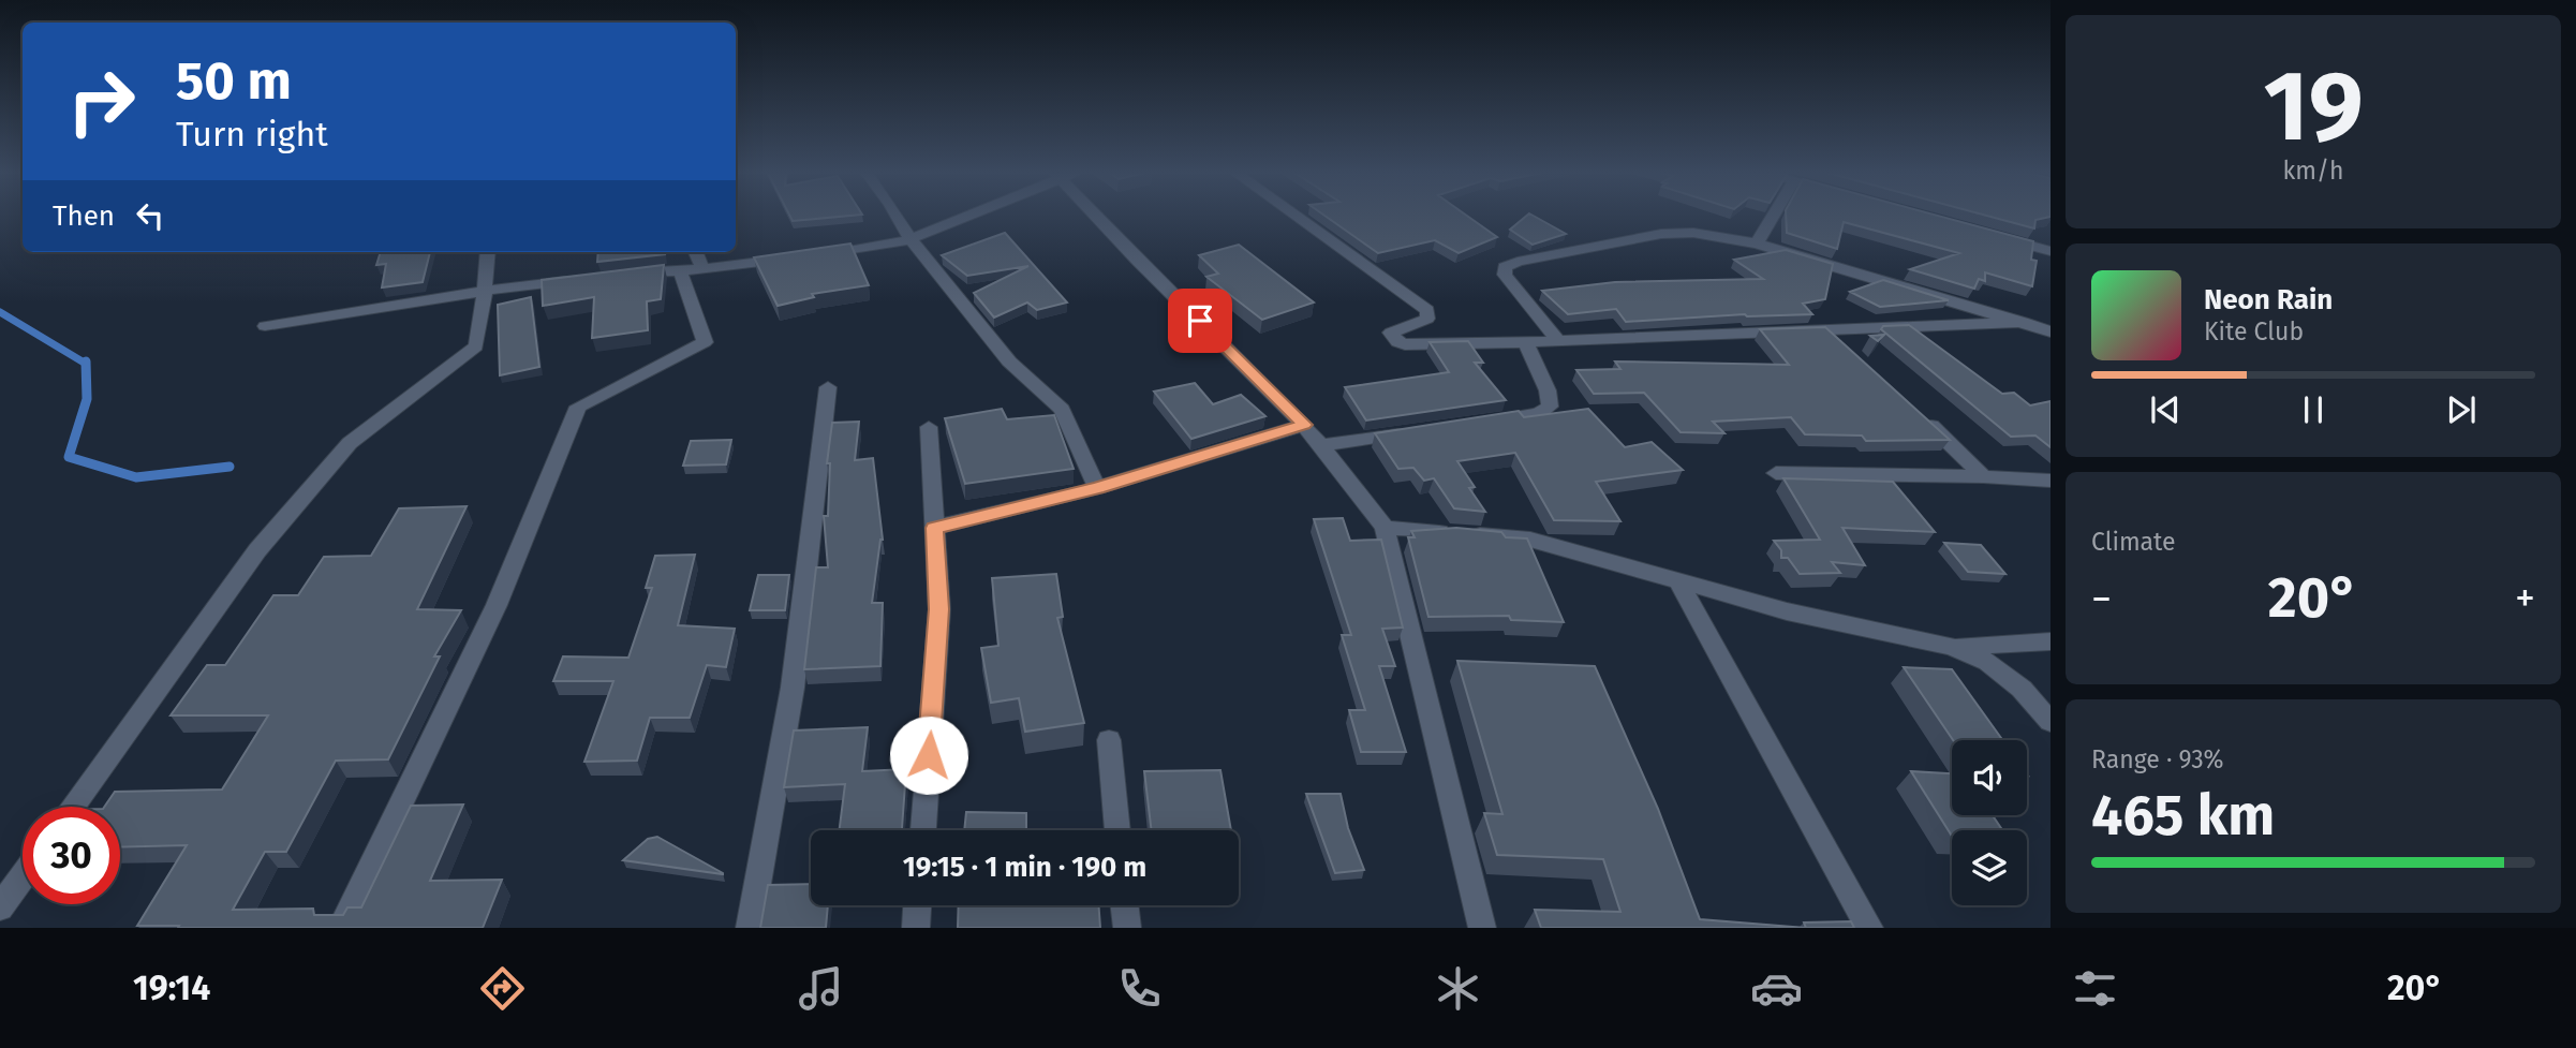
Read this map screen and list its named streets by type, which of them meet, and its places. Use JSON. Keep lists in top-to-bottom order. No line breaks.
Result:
{"page":{"tile":[["19","km/h"],"Climate",["Range · 93%","465 km"]],"turn":["50 m","Turn right"],"then":"Then","song":["Neon Rain","Kite Club"],"heat":["−","20°","+"],"limit":"30","trip":"19:15 · 1 min · 190 m","tabs":["19:14","20°"]}}
